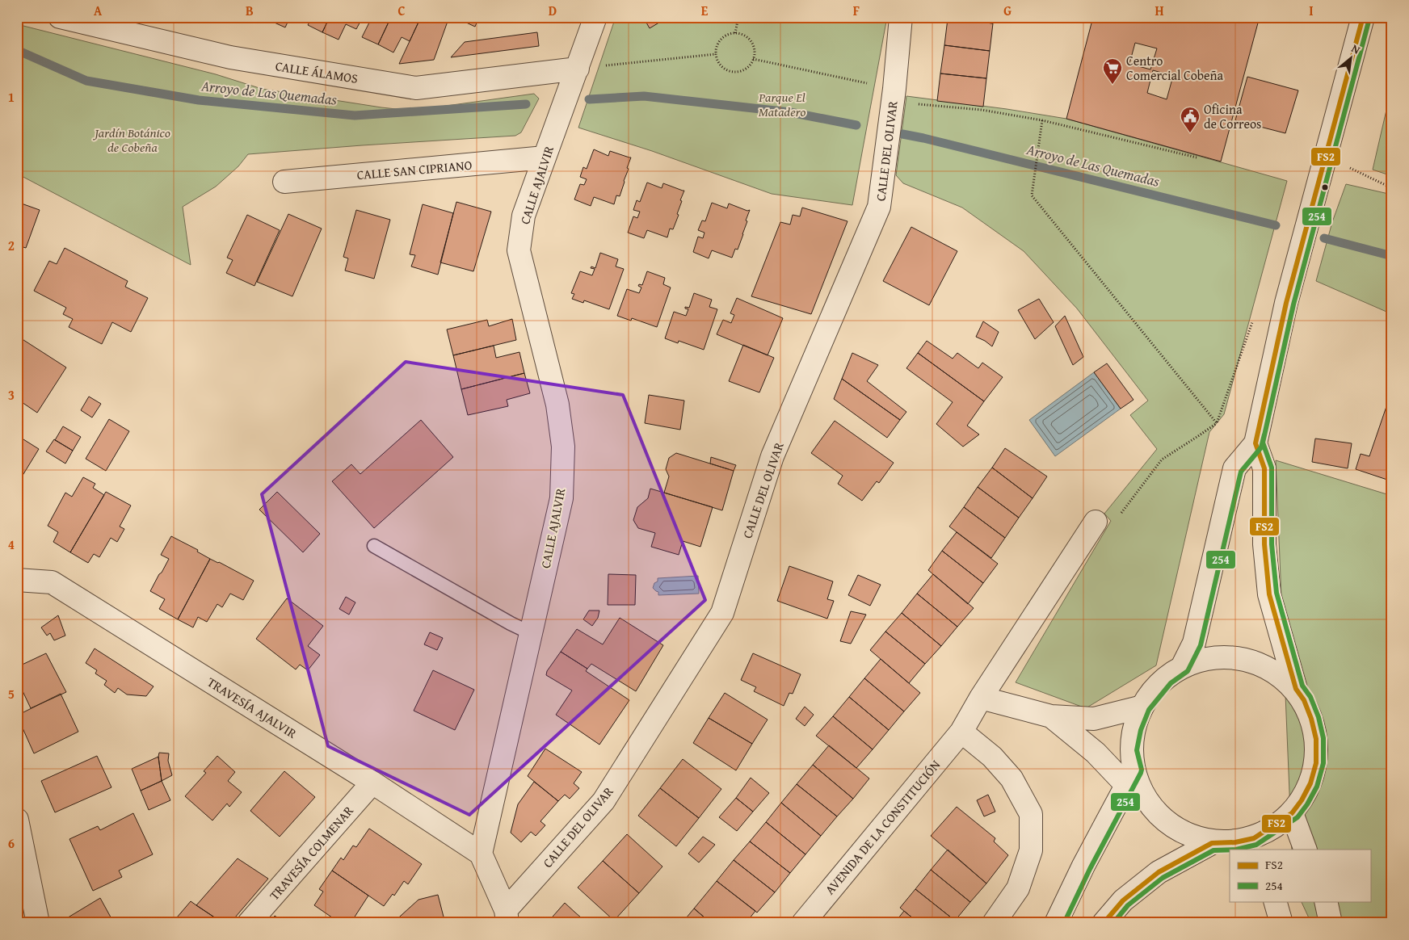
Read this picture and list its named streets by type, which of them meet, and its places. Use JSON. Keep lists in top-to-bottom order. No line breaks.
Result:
{"streets":{"street":["CALLE ÁLAMOS","CALLE DEL OLIVAR","CALLE SAN CIPRIANO","CALLE AJALVIR","TRAVESÍA AJALVIR","AVENIDA DE LA CONSTITUCIÓN","TRAVESÍA COLMENAR"]},"crossings":[["CALLE ÁLAMOS","CALLE AJALVIR"],["CALLE SAN CIPRIANO","CALLE AJALVIR"],["CALLE AJALVIR","TRAVESÍA AJALVIR"],["TRAVESÍA AJALVIR","TRAVESÍA COLMENAR"]],"water":["Arroyo de Las Quemadas"],"parks":["Parque El Matadero","Jardín Botánico de Cobeña"],"places":{"supermarket":["Centro Comercial Cobeña"],"public building":["Oficina de Correos"]},"lines":["transit line FS2","transit line 254"],"legend":["FS2","254"],"north":"top right","grid":{"columns":["A","B","C","D","E","F","G","H","I"],"rows":["1","2","3","4","5","6"]}}
